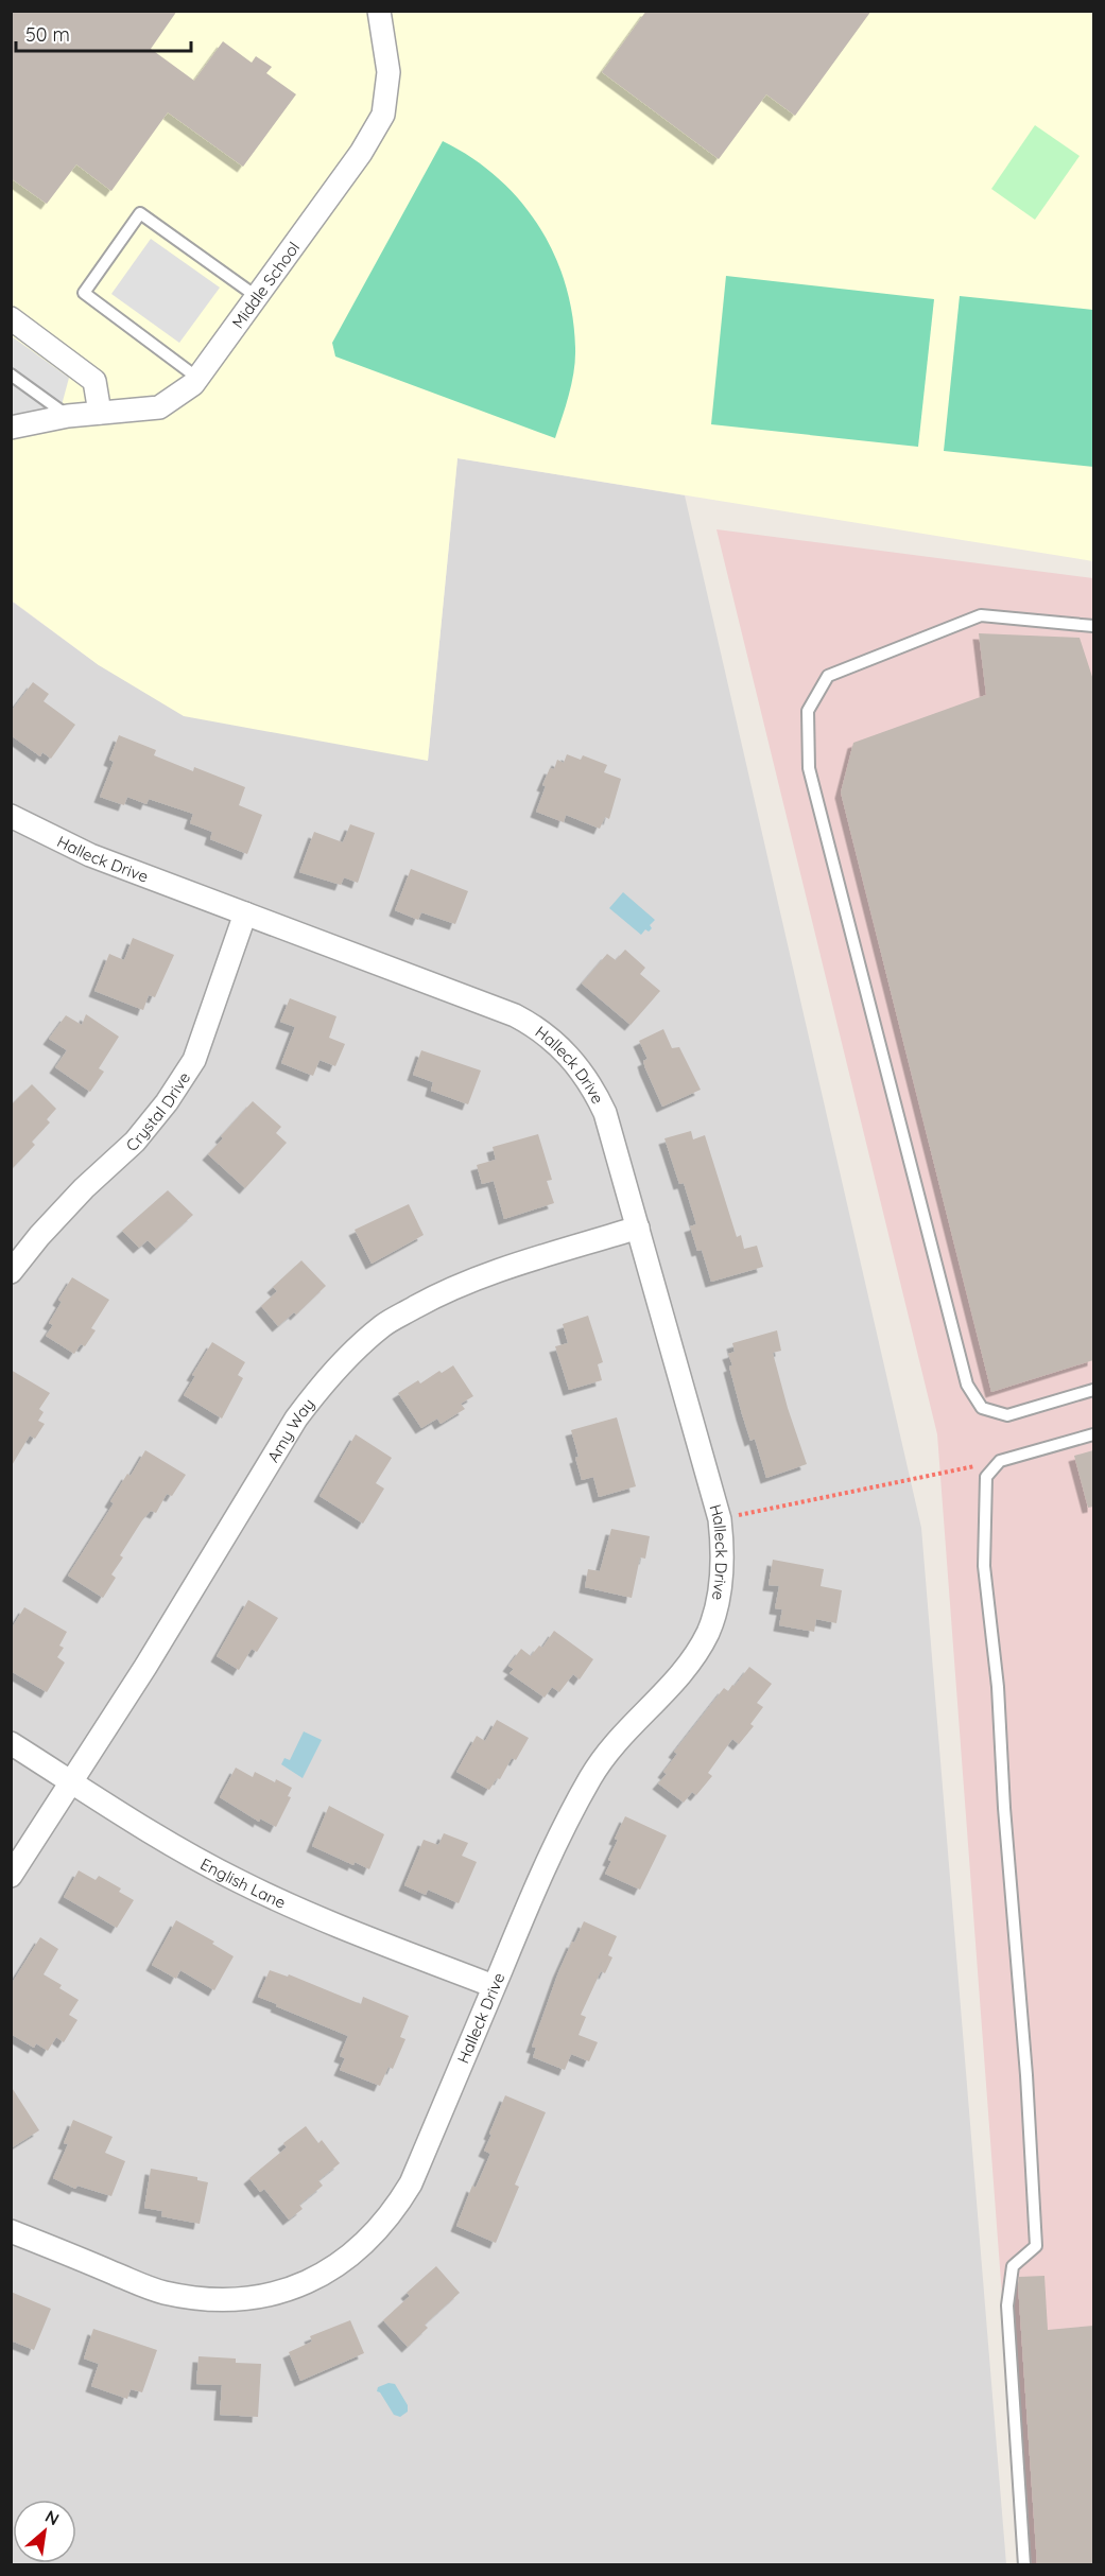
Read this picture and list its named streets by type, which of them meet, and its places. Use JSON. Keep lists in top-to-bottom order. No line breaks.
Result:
{"streets":{"street":["Middle School","Halleck Drive","Crystal Drive","Amy Way","English Lane"]},"crossings":[["Halleck Drive","Crystal Drive"],["Halleck Drive","Amy Way"],["Halleck Drive","English Lane"],["Amy Way","English Lane"]],"scale_bar":"50 m","north":"top right"}
